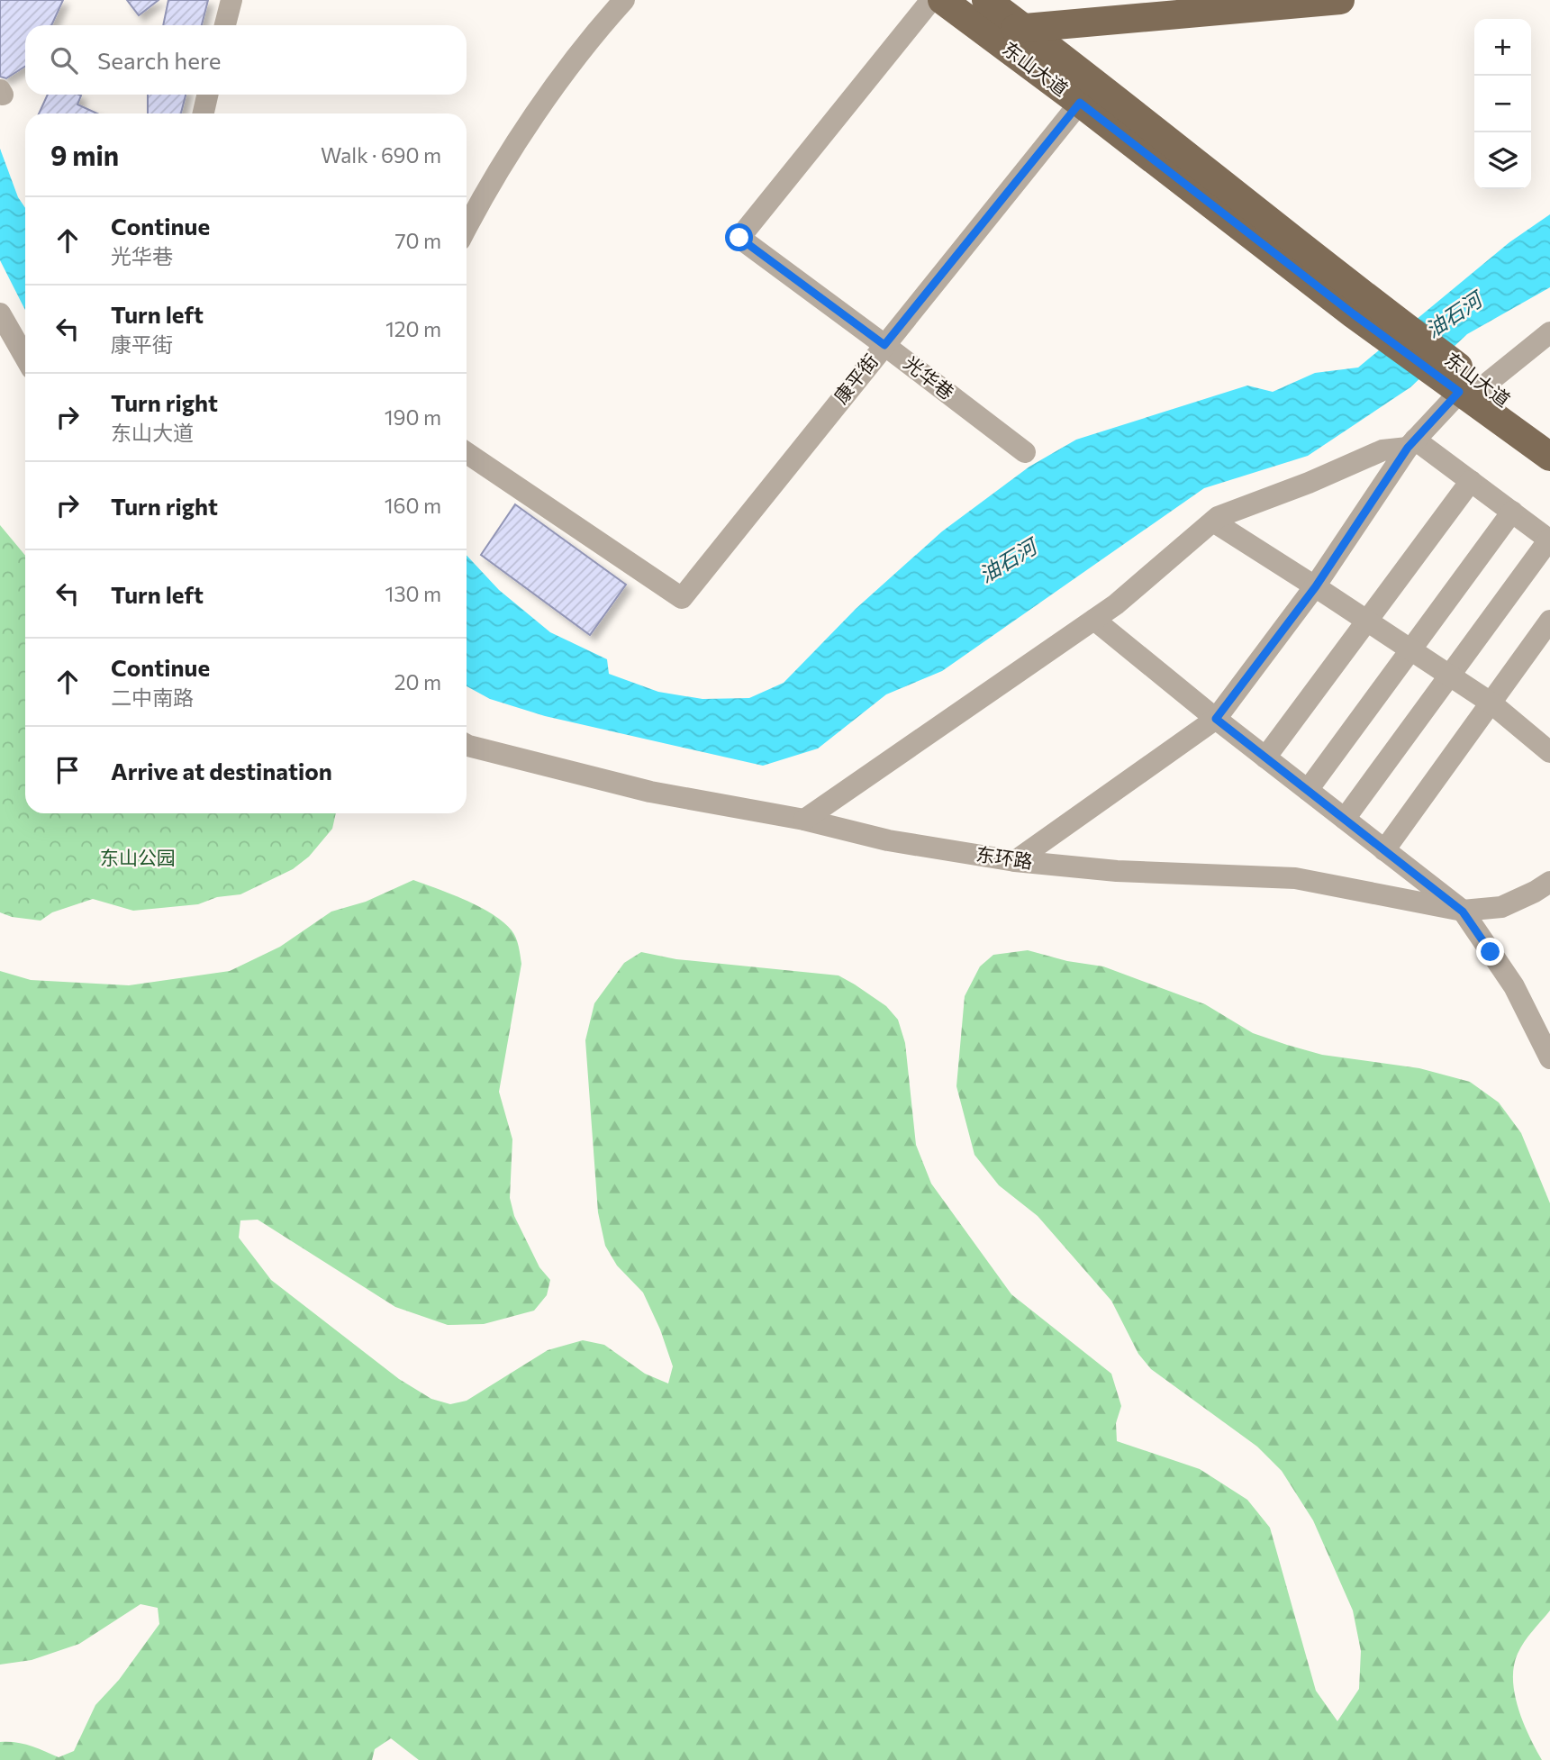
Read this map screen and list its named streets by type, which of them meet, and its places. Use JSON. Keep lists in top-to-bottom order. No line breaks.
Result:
{"streets":{"main road":["东山大道"],"street":["光华巷","康平街","东环路"]},"crossings":[["东山大道","康平街"],["光华巷","康平街"]],"water":["油石河"],"parks":["东山公园"],"page":{"map_buttons":["+","−"],"search":"Search here","heading":["9 min","Walk · 690 m"],"list":[["Continue","光华巷","70 m"],["Turn left","康平街","120 m"],["Turn right","东山大道","190 m"],["Turn right","160 m"],["Turn left","130 m"],["Continue","二中南路","20 m"],"Arrive at destination"]}}
